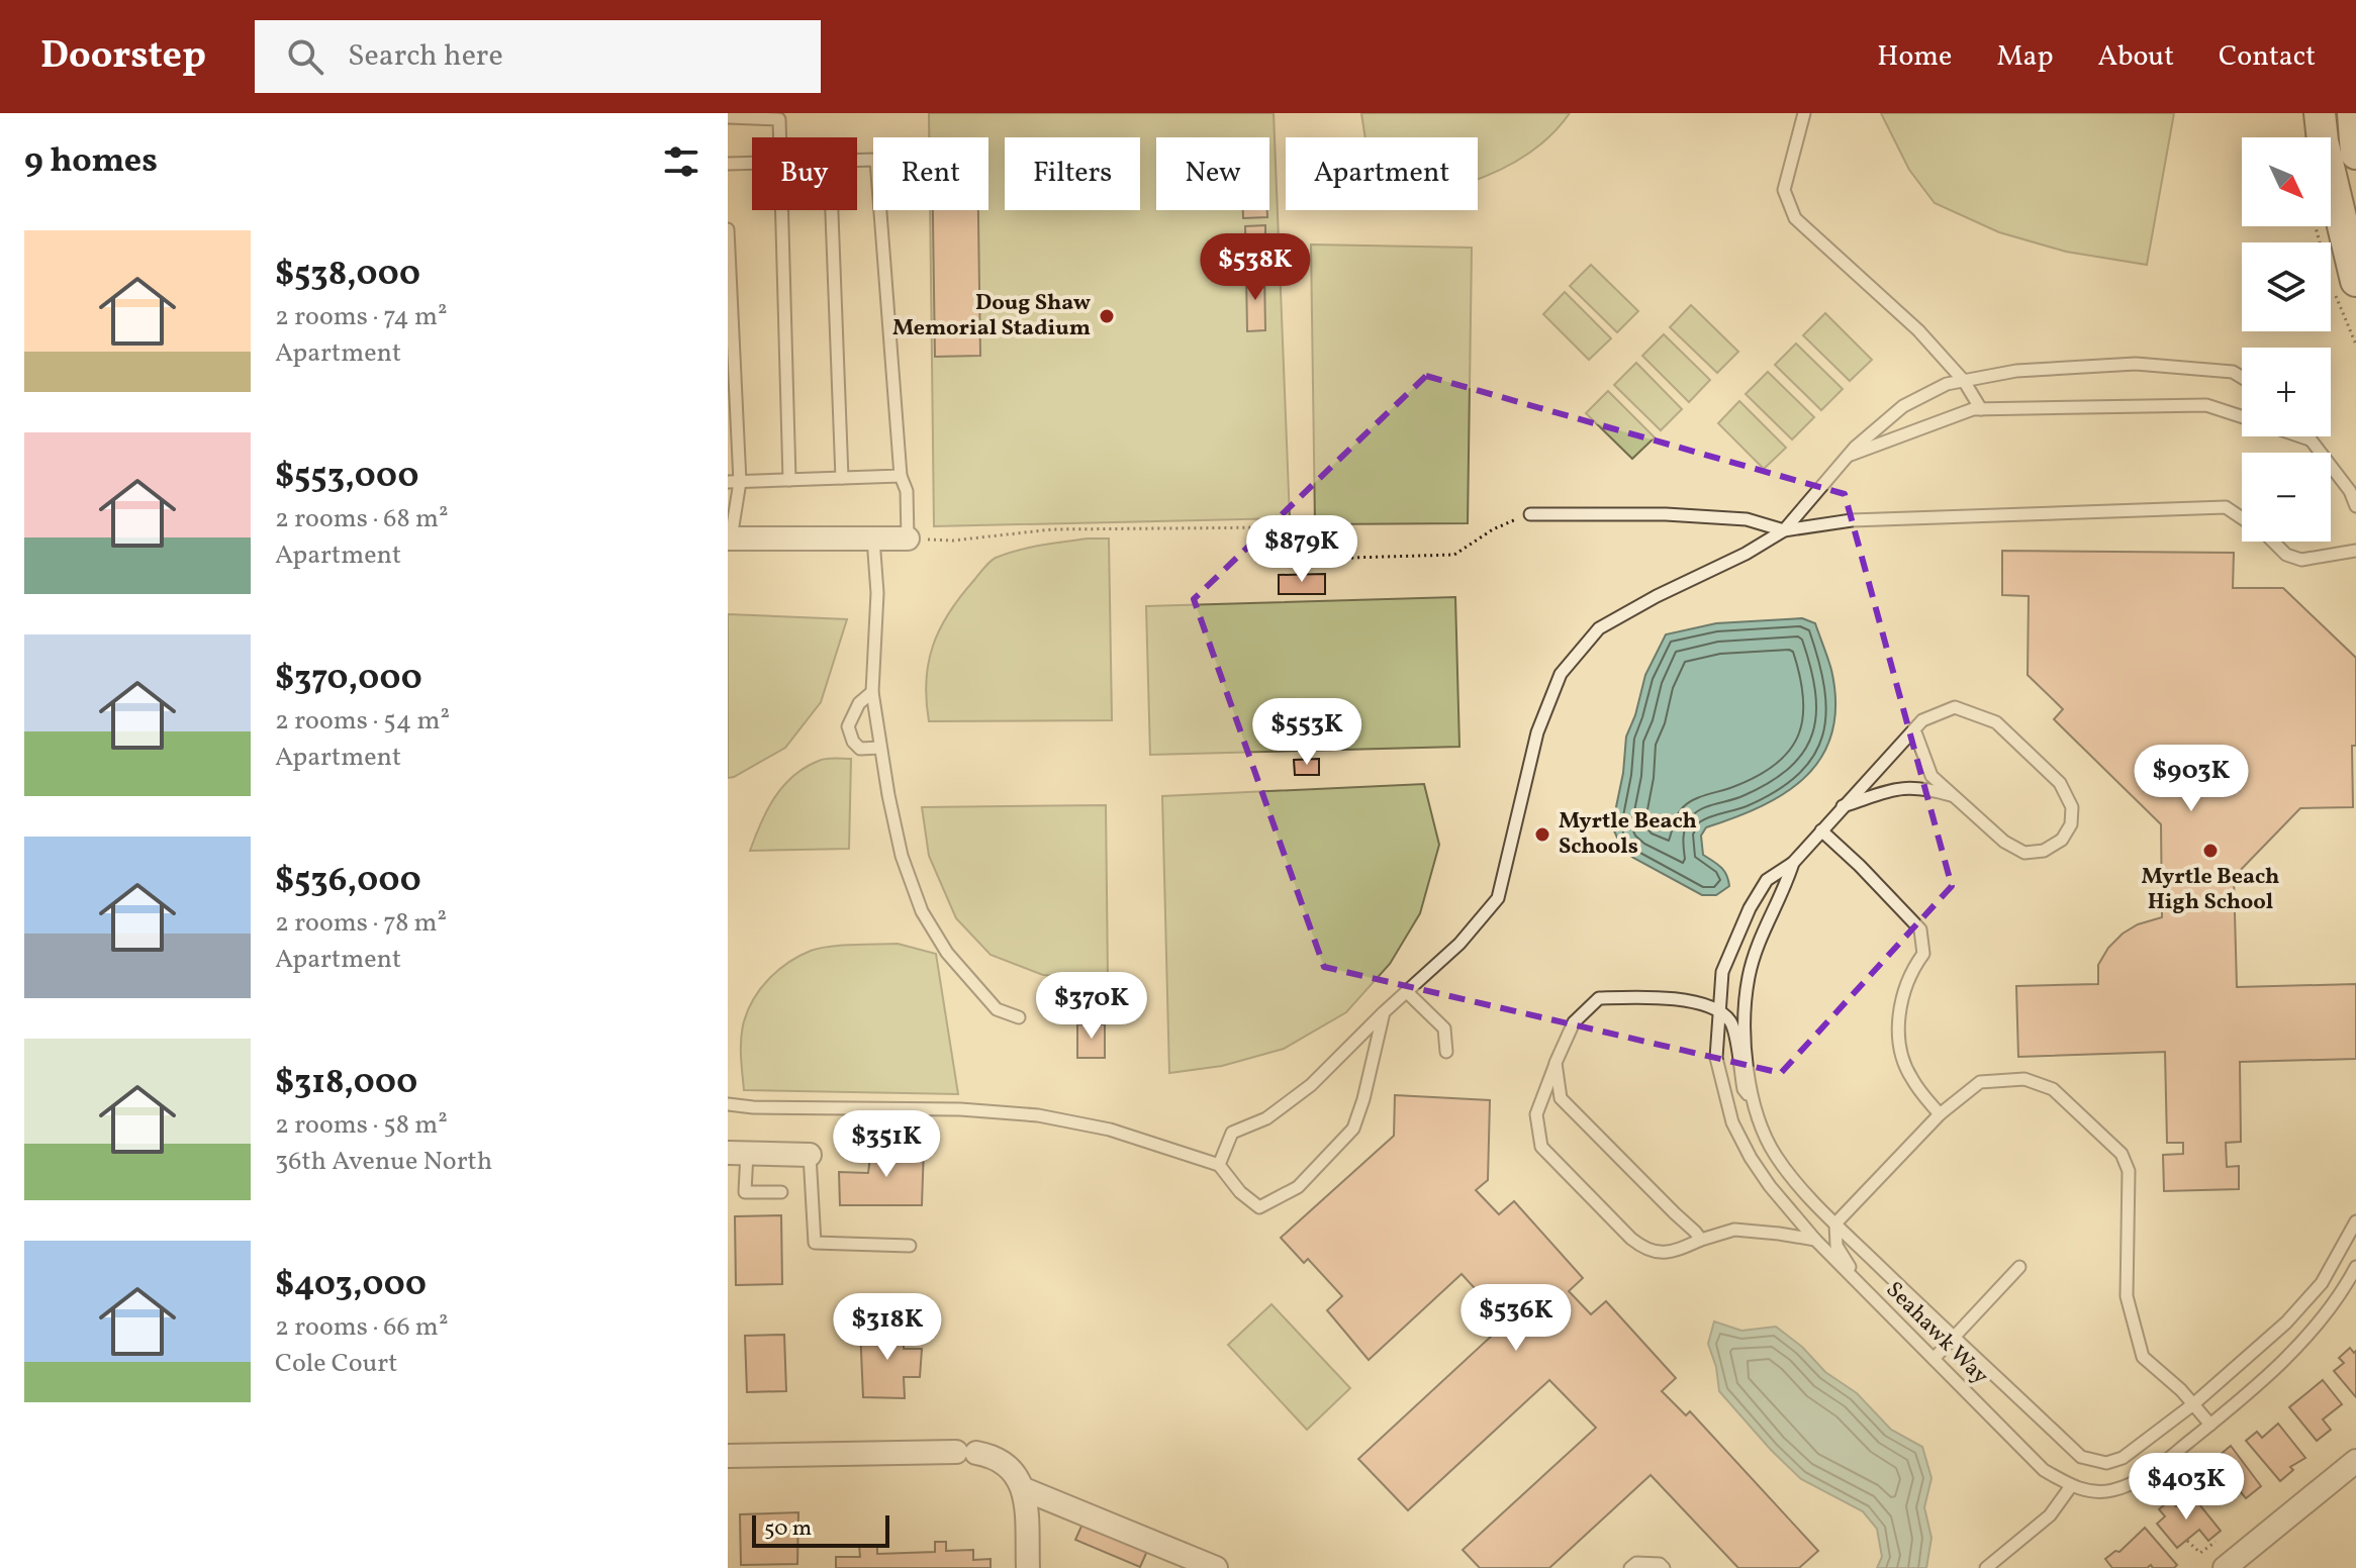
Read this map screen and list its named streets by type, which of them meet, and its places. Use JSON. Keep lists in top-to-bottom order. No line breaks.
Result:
{"streets":{"lane":["Seahawk Way"]},"places":["Doug Shaw Memorial Stadium","Myrtle Beach Schools","Myrtle Beach High School"],"scale_bar":"50 m","north":"bottom right","page":{"header":"Doorstep","search":"Search here","nav":["Home","Map","About","Contact"],"heading":"9 homes","map_buttons":["+","−"],"chip":["Buy","Rent","Filters","New","Apartment"],"list":[{"name":"$538,000","note":"2 rooms · 74 m² · Apartment"},{"name":"$553,000","note":"2 rooms · 68 m² · Apartment"},{"name":"$370,000","note":"2 rooms · 54 m² · Apartment"},{"name":"$536,000","note":"2 rooms · 78 m² · Apartment"},{"name":"$318,000","note":"2 rooms · 58 m² · 36th Avenue North"},{"name":"$403,000","note":"2 rooms · 66 m² · Cole Court"}],"price":["$538K","$879K","$553K","$903K","$370K","$351K","$536K","$318K","$403K"],"scale":"50 m"}}
